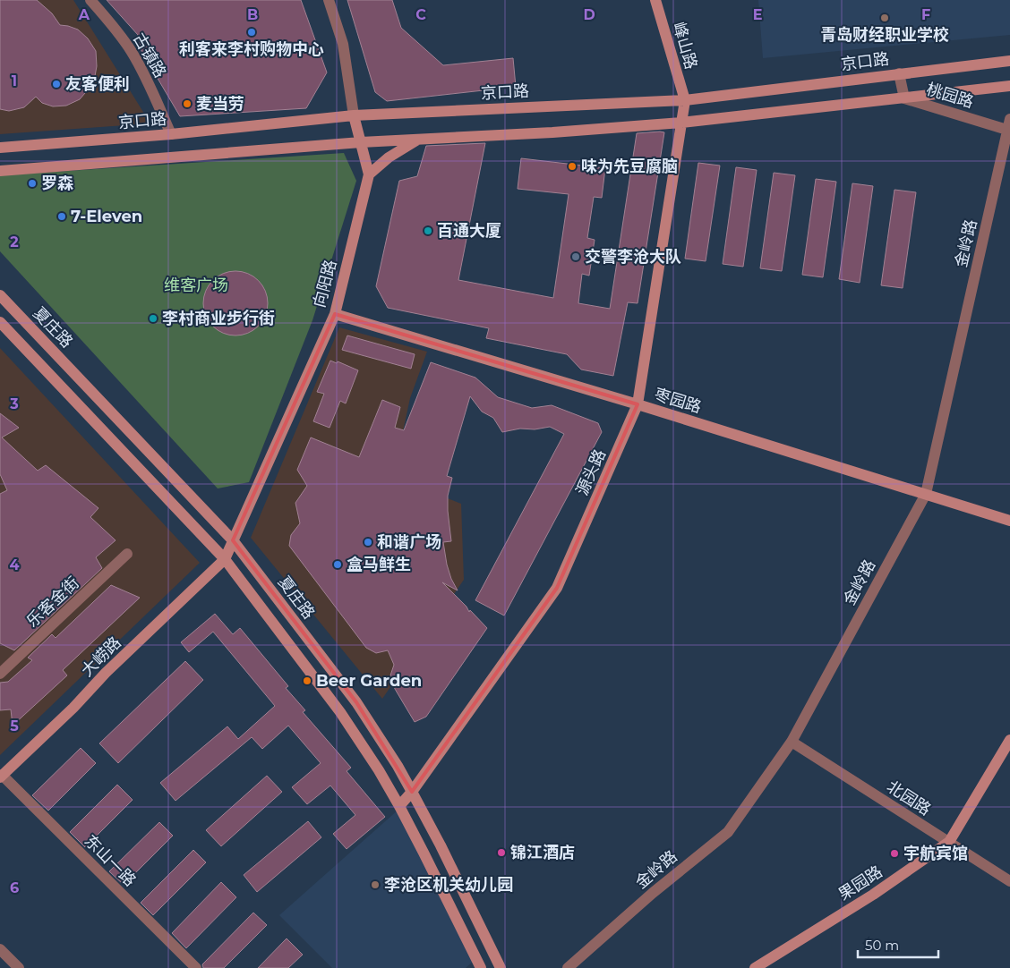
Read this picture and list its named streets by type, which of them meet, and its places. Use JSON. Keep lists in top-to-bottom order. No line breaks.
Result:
{"streets":{"main road":["峰山路","京口路","向阳路","夏庄路","枣园路","源头路","大崂路","果园路"],"street":["古镇路","桃园路","金岭路","乐客金街","北园路","东山一路"]},"crossings":[["峰山路","京口路"],["峰山路","源头路"],["古镇路","京口路"],["京口路","桃园路"],["京口路","向阳路"],["京口路","源头路"],["桃园路","金岭路"],["金岭路","枣园路"],["金岭路","北园路"],["向阳路","夏庄路"],["向阳路","枣园路"],["向阳路","大崂路"],["夏庄路","源头路"],["枣园路","源头路"],["大崂路","东山一路"],["北园路","果园路"]],"parks":["维客广场"],"places":["青岛财经职业学校","利客来李村购物中心","友客便利","麦当劳","味为先豆腐脑","罗森","7-Eleven","百通大厦","交警李沧大队","李村商业步行街","和谐广场","盒马鲜生","Beer Garden","锦江酒店","宇航宾馆","李沧区机关幼儿园"],"scale_bar":"50 m","grid":{"columns":["A","B","C","D","E","F"],"rows":["1","2","3","4","5","6"]}}
